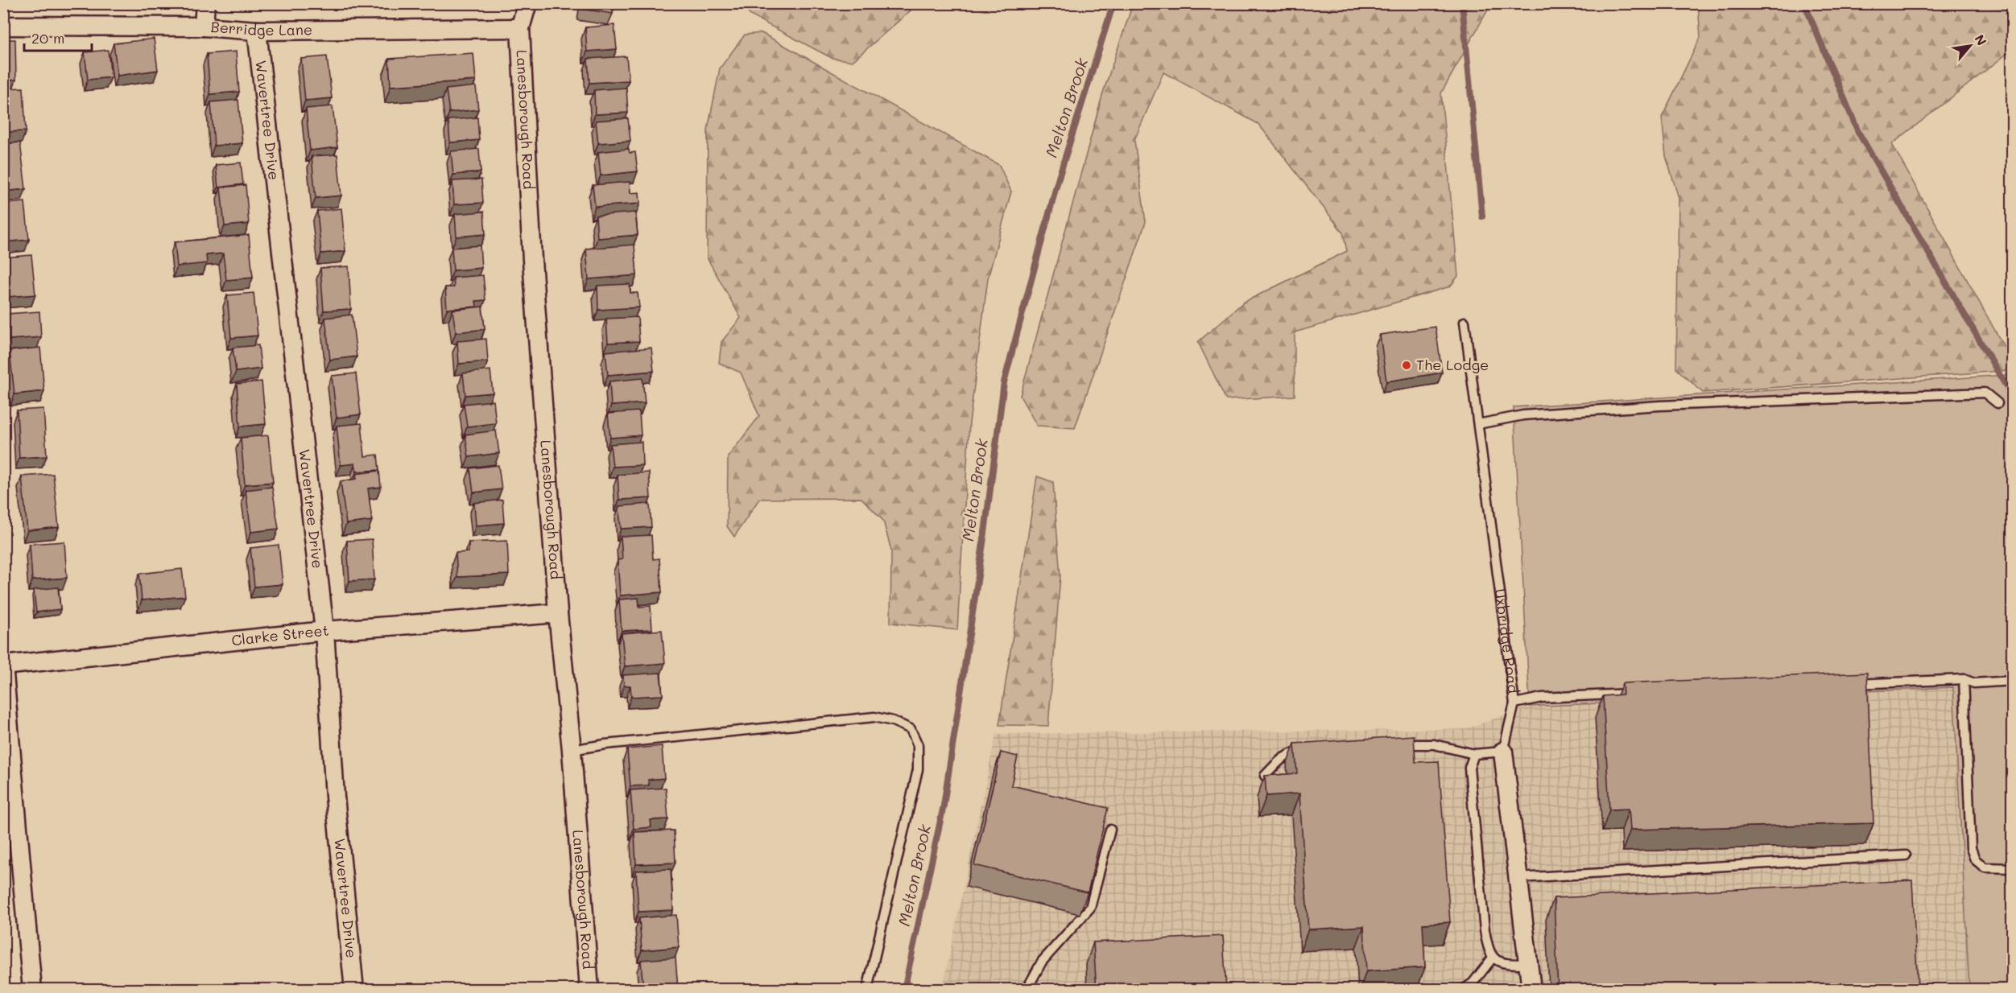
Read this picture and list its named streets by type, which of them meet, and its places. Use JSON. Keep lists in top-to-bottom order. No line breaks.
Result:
{"streets":{"street":["Berridge Lane","Lanesborough Road","Wavertree Drive","Clarke Street","Uxbridge Road"]},"crossings":[["Berridge Lane","Lanesborough Road"],["Berridge Lane","Wavertree Drive"],["Lanesborough Road","Clarke Street"],["Wavertree Drive","Clarke Street"]],"water":["Melton Brook"],"places":["The Lodge"],"scale_bar":"20 m","north":"top right"}
